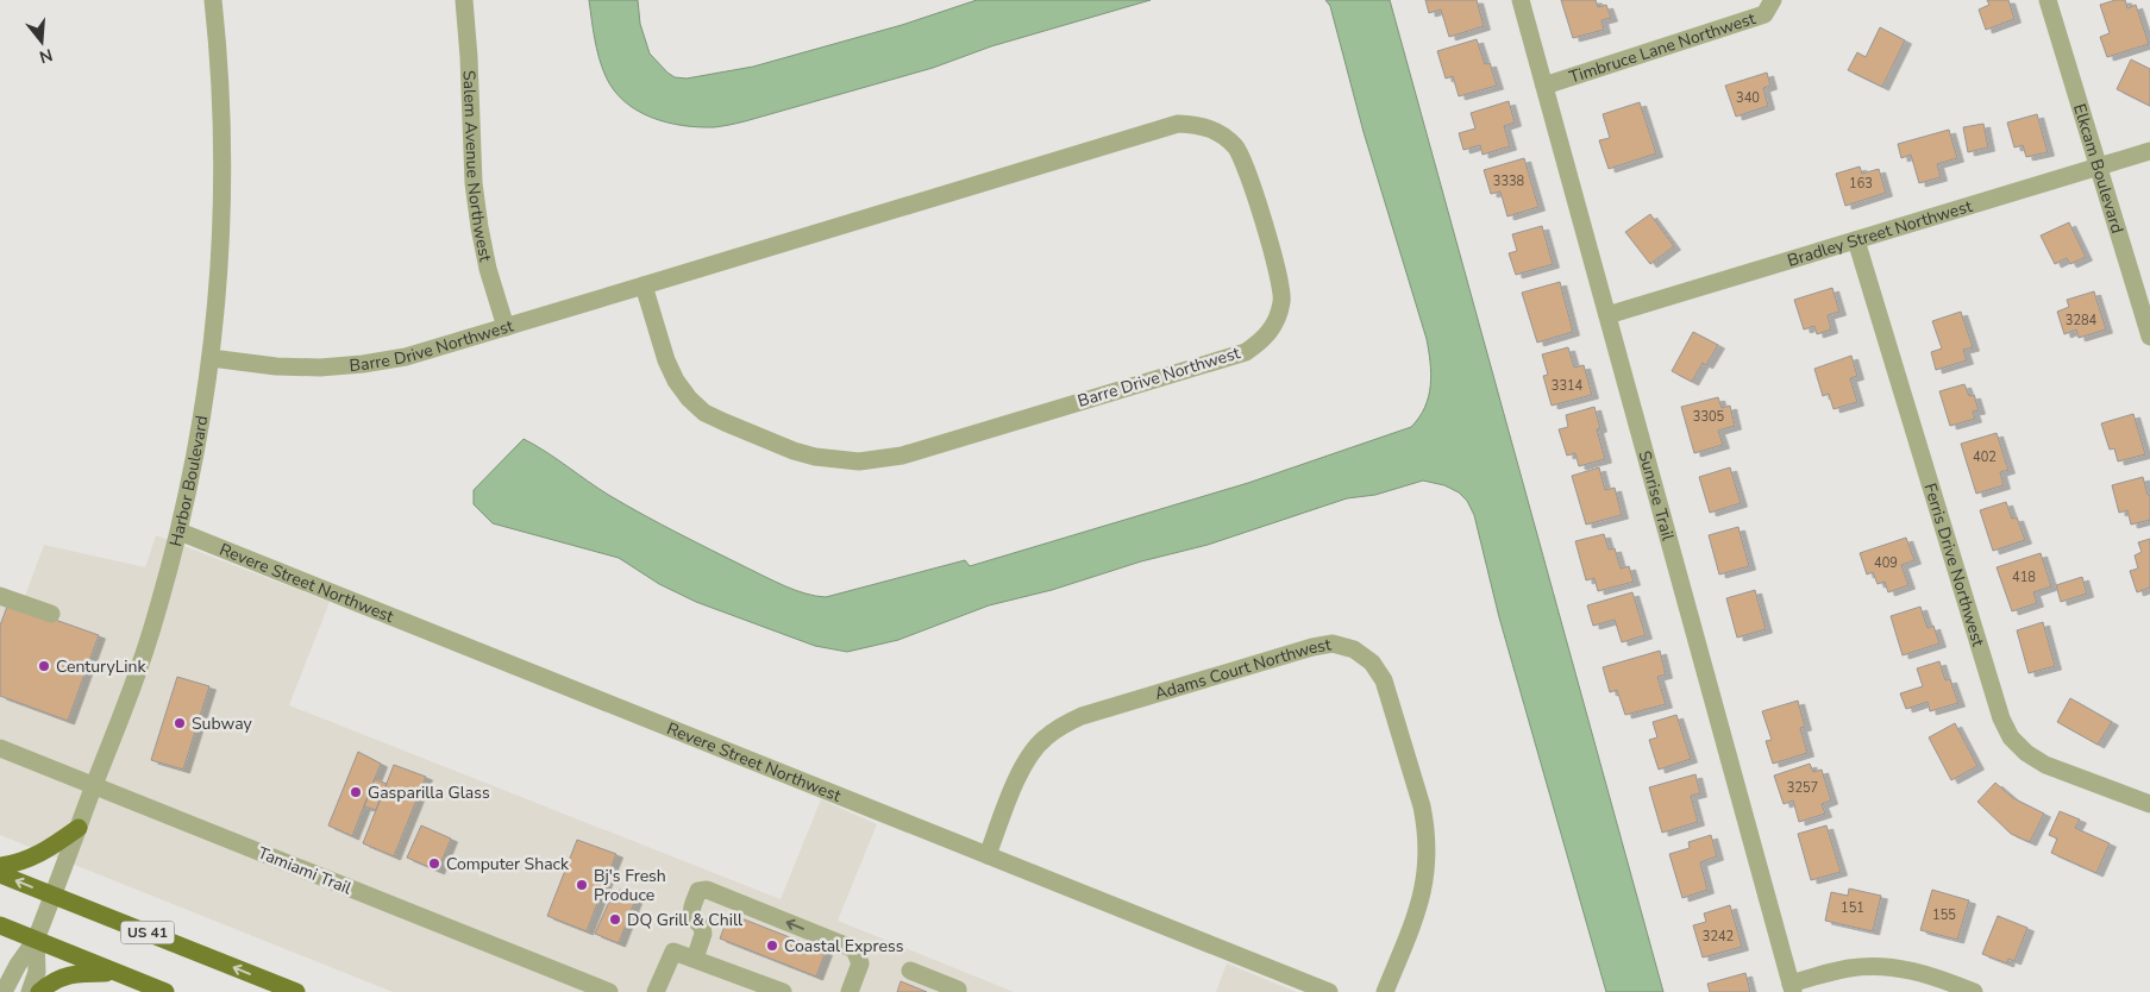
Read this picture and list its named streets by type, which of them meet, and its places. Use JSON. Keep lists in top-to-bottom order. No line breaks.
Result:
{"streets":{"main road":["US 41"],"street":["Timbruce Lane Northwest","Salem Avenue Northwest","Elkcam Boulevard","Bradley Street Northwest","Barre Drive Northwest","Harbor Boulevard","Sunrise Trail","Ferris Drive Northwest","Revere Street Northwest","Adams Court Northwest","Tamiami Trail"]},"crossings":[["Timbruce Lane Northwest","Sunrise Trail"],["Salem Avenue Northwest","Barre Drive Northwest"],["Elkcam Boulevard","Bradley Street Northwest"],["Bradley Street Northwest","Sunrise Trail"],["Bradley Street Northwest","Ferris Drive Northwest"],["Barre Drive Northwest","Harbor Boulevard"],["Harbor Boulevard","Revere Street Northwest"],["Harbor Boulevard","Tamiami Trail"],["Harbor Boulevard","US 41"],["Revere Street Northwest","Adams Court Northwest"]],"places":["CenturyLink","Subway","Gasparilla Glass","Computer Shack","Bj's Fresh Produce","DQ Grill & Chill","Coastal Express"],"house_numbers":["340","3338","163","3284","3314","3305","402","409","418","3257","151","155","3242"],"north":"bottom"}
